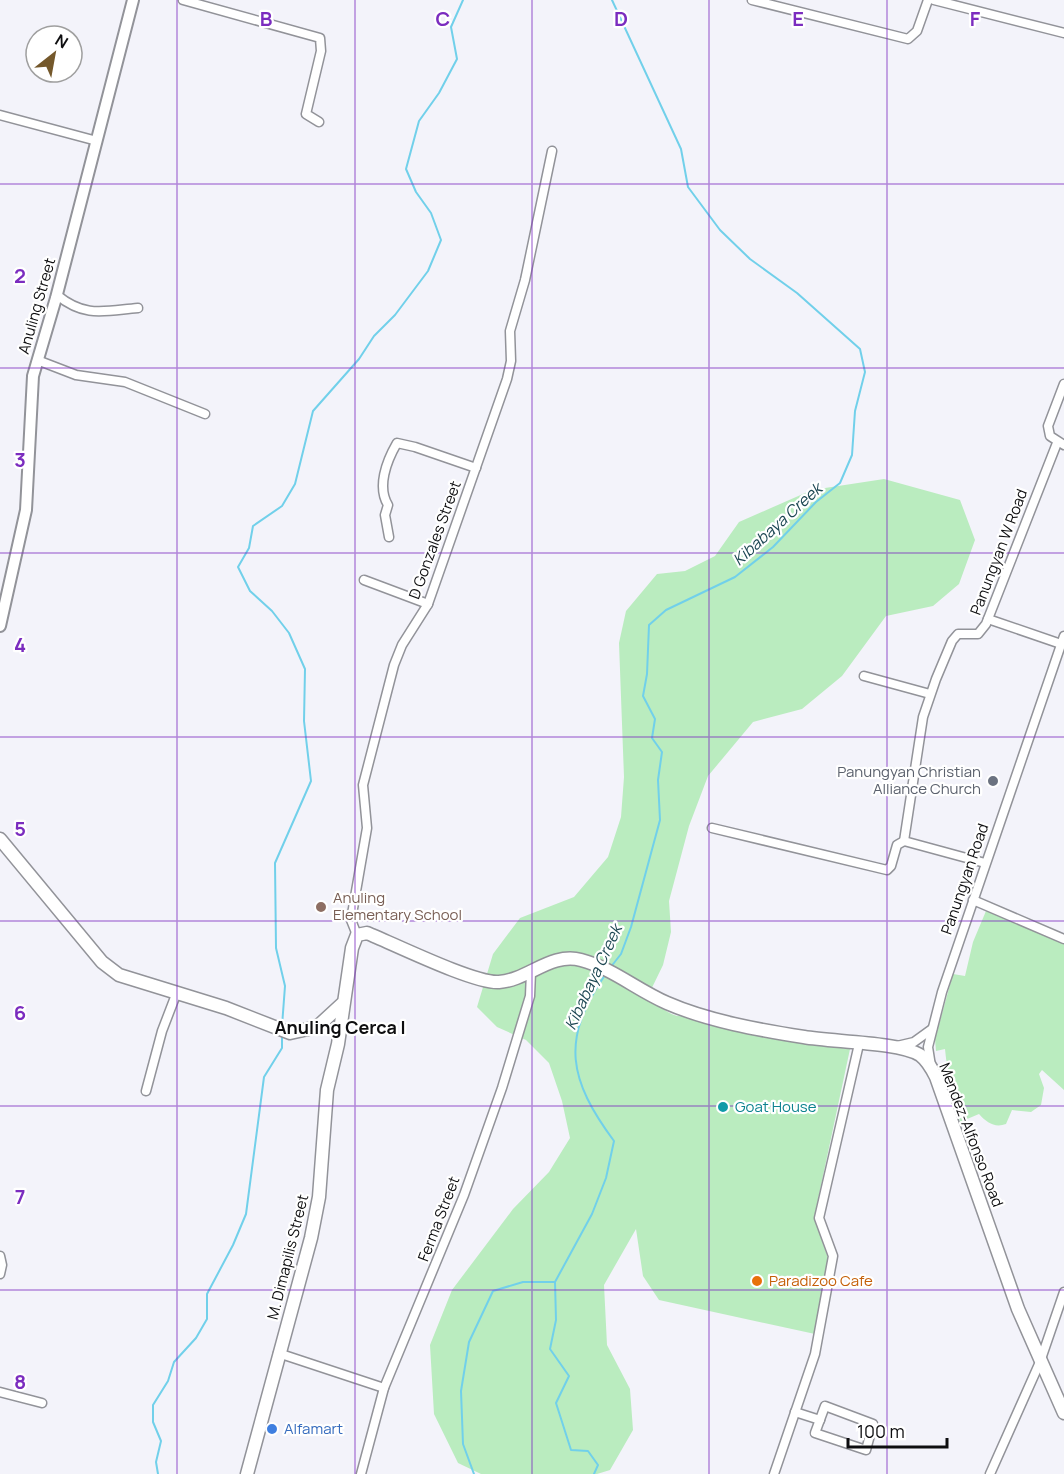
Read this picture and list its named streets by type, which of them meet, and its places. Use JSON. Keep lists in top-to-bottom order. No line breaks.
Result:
{"streets":{"main road":["Mendez-Alfonso Road","M. Dimapilis Street"],"street":["Anuling Street","D Gonzales Street","Panungyan W Road","Panungyan Road","Ferma Street"]},"crossings":[["D Gonzales Street","Mendez-Alfonso Road"],["Panungyan Road","Mendez-Alfonso Road"],["Mendez-Alfonso Road","Ferma Street"]],"districts":["Anuling Cerca I"],"water":["Kibabaya Creek"],"places":["Panungyan Christian Alliance Church","Anuling Elementary School","Goat House","Paradizoo Cafe","Alfamart"],"scale_bar":"100 m","north":"top right","grid":{"columns":["B","C","D","E","F"],"rows":["2","3","4","5","6","7","8"]}}
